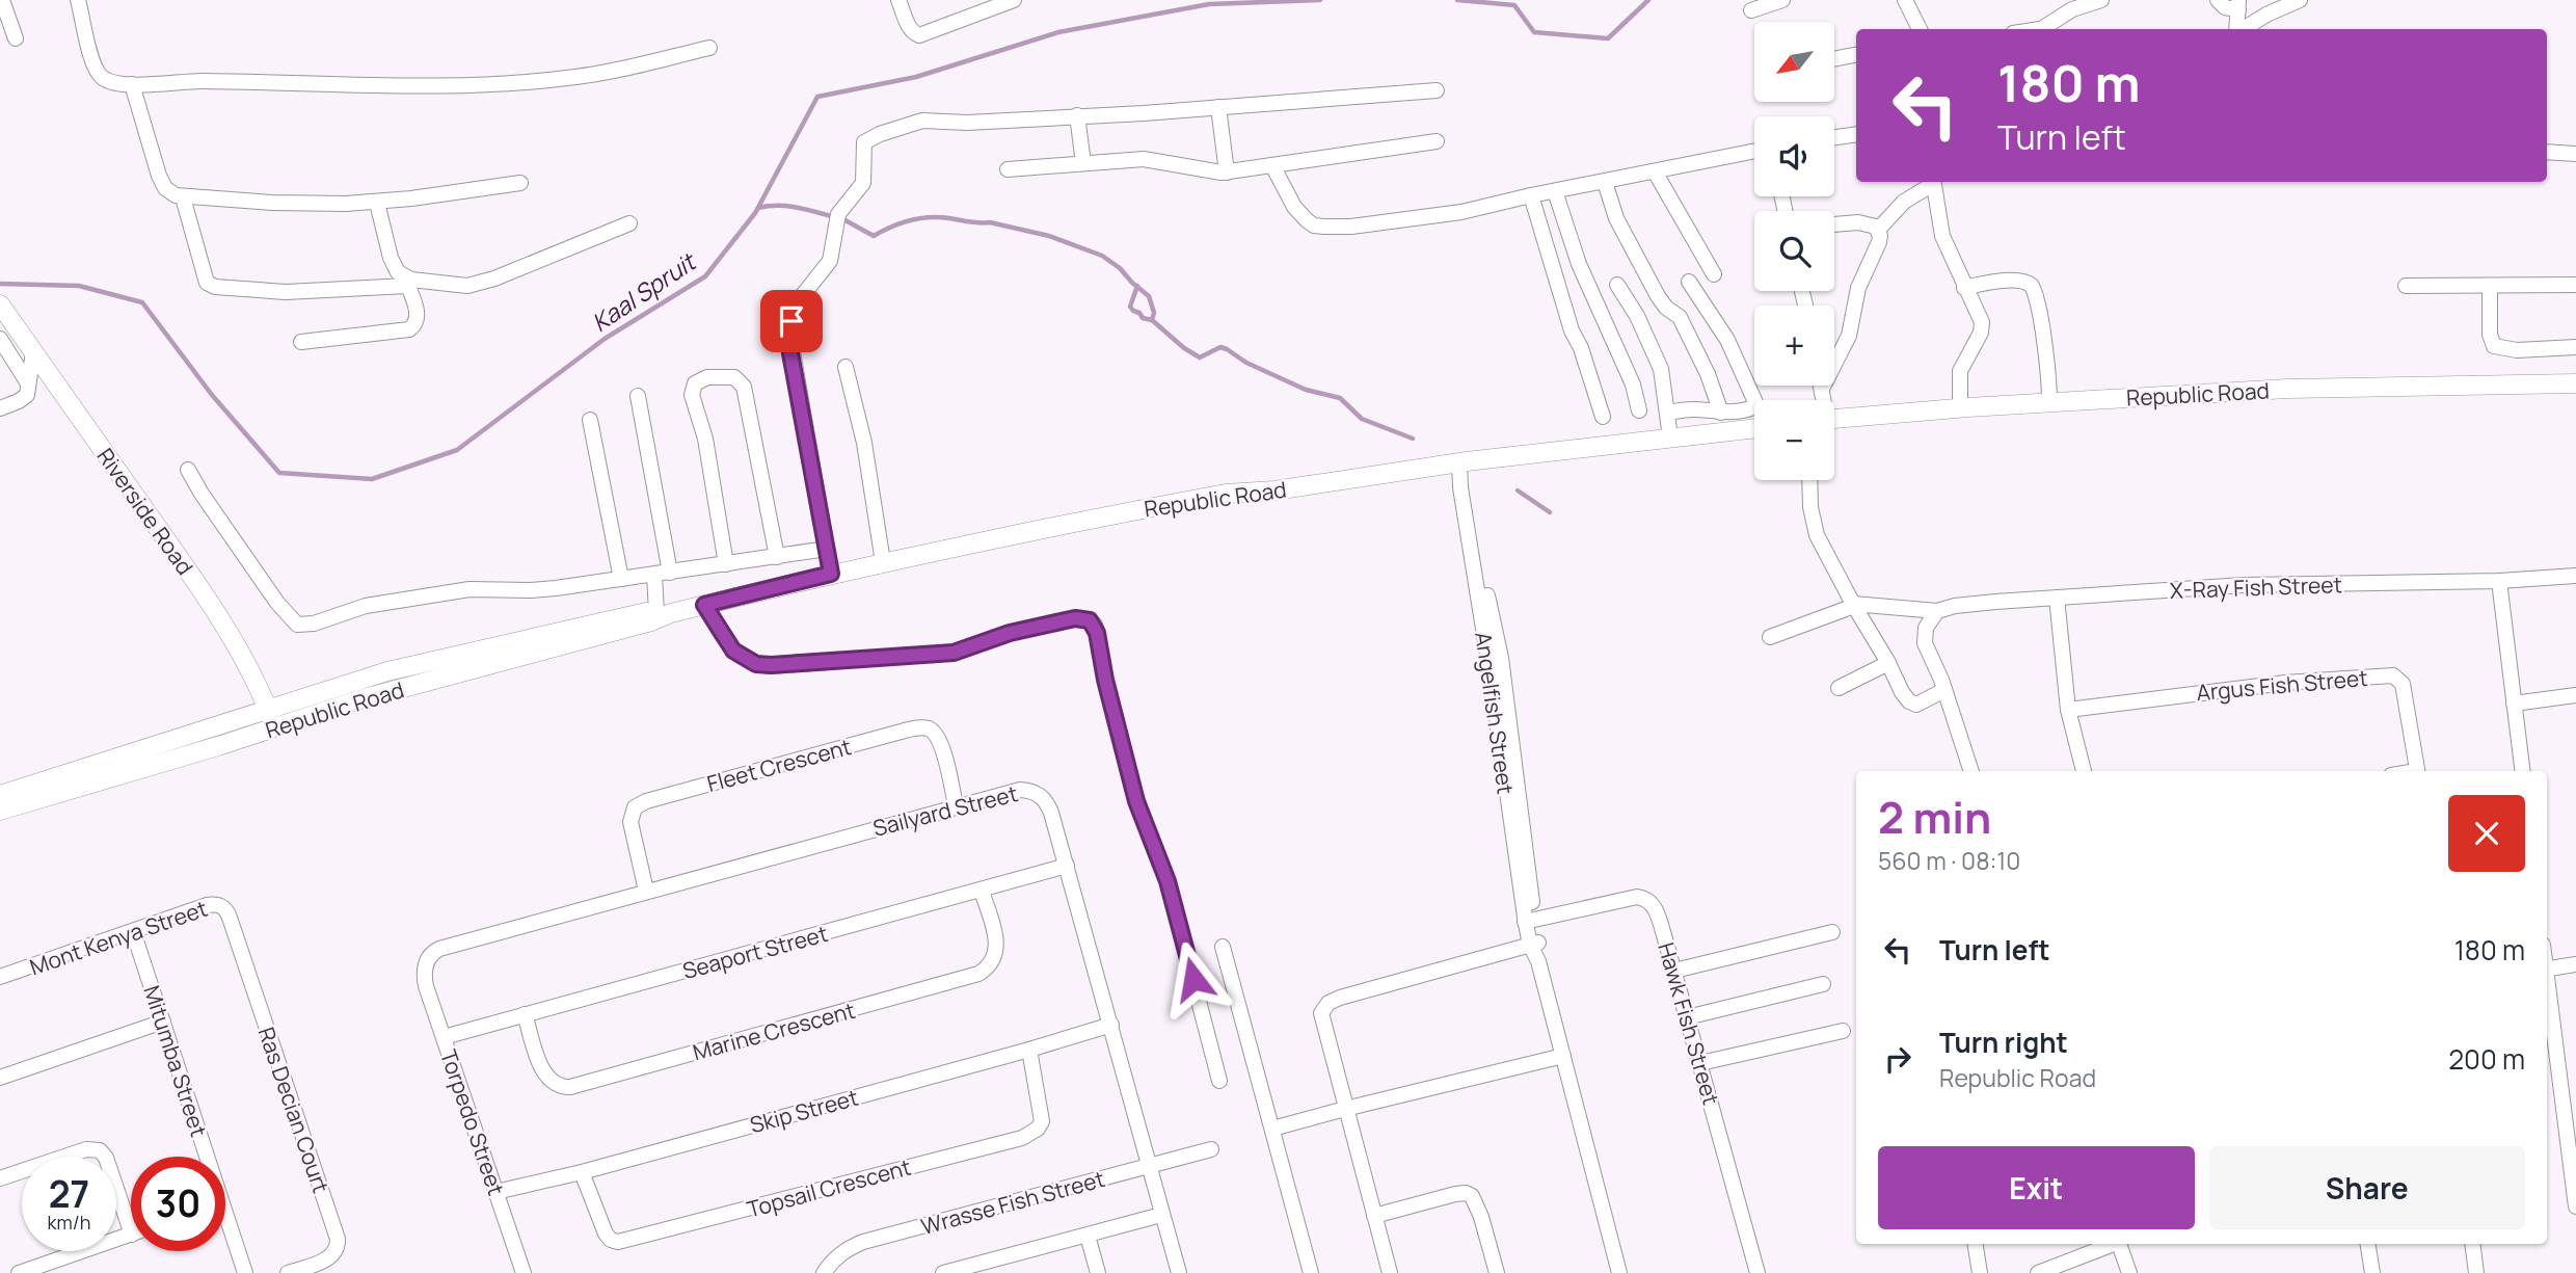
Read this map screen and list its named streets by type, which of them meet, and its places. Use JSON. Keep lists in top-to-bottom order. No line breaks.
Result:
{"streets":{"street":["Republic Road","Riverside Road","X-Ray Fish Street","Argus Fish Street","Angelfish Street","Fleet Crescent","Sailyard Street","Mont Kenya Street","Seaport Street","Hawk Fish Street","Marine Crescent","Mitumba Street","Ras Decian Court","Skip Street","Torpedo Street","Topsail Crescent","Wrasse Fish Street"]},"crossings":[["Republic Road","Riverside Road"],["Republic Road","Angelfish Street"],["Angelfish Street","Hawk Fish Street"],["Fleet Crescent","Sailyard Street"],["Sailyard Street","Seaport Street"],["Sailyard Street","Skip Street"],["Sailyard Street","Torpedo Street"],["Sailyard Street","Wrasse Fish Street"],["Mont Kenya Street","Mitumba Street"],["Mont Kenya Street","Ras Decian Court"],["Seaport Street","Marine Crescent"],["Seaport Street","Torpedo Street"],["Skip Street","Torpedo Street"],["Skip Street","Topsail Crescent"]],"water":["Kaal Spruit"],"north":"bottom left","page":{"map_buttons":["+","−"],"turn":["180 m","Turn left"],"heading":["2 min","560 m · 08:10"],"list":[{"name":"Turn left","value":"180 m"},{"name":"Turn right","note":"Republic Road","value":"200 m"}],"buttons":["Exit","Share"],"speed":"27 km/h","limit":"30"}}
